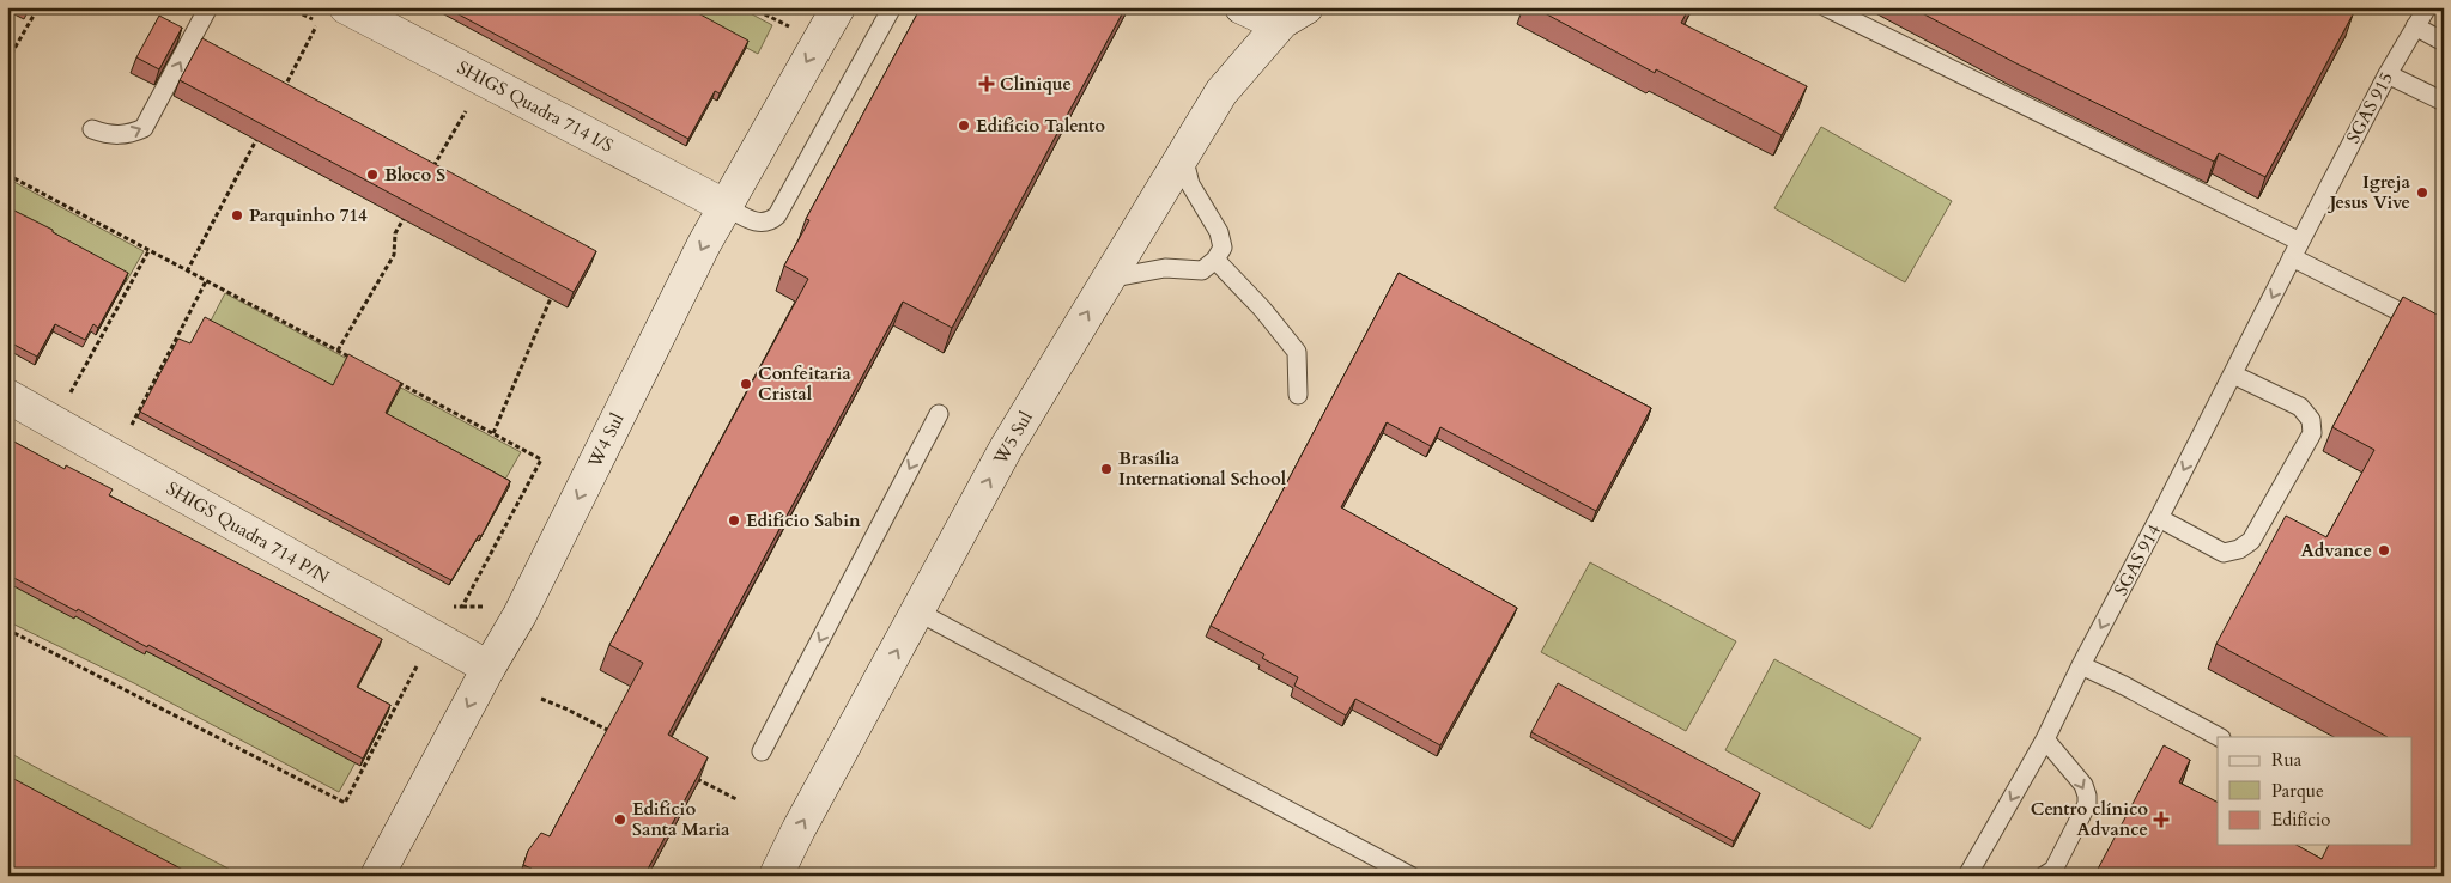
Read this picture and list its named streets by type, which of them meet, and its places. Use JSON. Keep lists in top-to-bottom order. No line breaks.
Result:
{"streets":{"main road":["SHIGS Quadra 714 I/S","W5 Sul","W4 Sul","SHIGS Quadra 714 P/N"],"lane":["SGAS 915","SGAS 914"]},"crossings":[["SHIGS Quadra 714 I/S","W4 Sul"],["SGAS 915","SGAS 914"],["W4 Sul","SHIGS Quadra 714 P/N"]],"one_way":["W5 Sul","W4 Sul","SGAS 914"],"places":{"health":["Clinique","Centro clínico Advance"],"other":["Edifício Talento","Bloco S","Igreja Jesus Vive","Parquinho 714","Confeitaria Cristal","Brasília International School","Edifício Sabin","Advance","Edifício Santa Maria"]},"legend":["Rua","Parque","Edifício"]}
